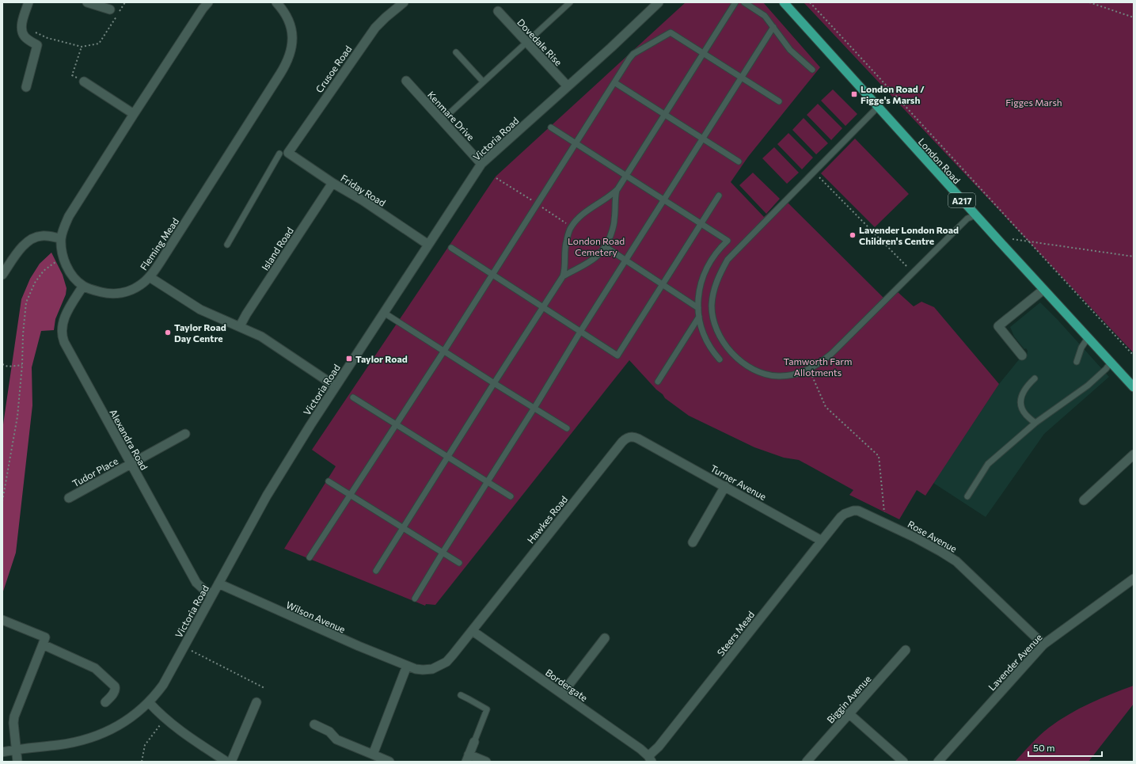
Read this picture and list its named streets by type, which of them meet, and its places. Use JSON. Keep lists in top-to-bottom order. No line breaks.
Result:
{"streets":{"main road":["London Road","A217"],"street":["Dovedale Rise","Crusoe Road","Kenmare Drive","Victoria Road","Friday Road","Fleming Mead","Island Road","Alexandra Road","Tudor Place","Turner Avenue","Hawkes Road","Rose Avenue","Wilson Avenue","Steers Mead","Lavender Avenue","Bordergate","Biggin Avenue"]},"crossings":[["Dovedale Rise","Victoria Road"],["Crusoe Road","Friday Road"],["Kenmare Drive","Victoria Road"],["Victoria Road","Friday Road"],["Victoria Road","Alexandra Road"],["Victoria Road","Wilson Avenue"],["Friday Road","Island Road"],["Fleming Mead","Alexandra Road"],["Alexandra Road","Tudor Place"],["Turner Avenue","Hawkes Road"],["Turner Avenue","Steers Mead"],["Hawkes Road","Wilson Avenue"],["Hawkes Road","Bordergate"],["Rose Avenue","Steers Mead"],["Rose Avenue","Lavender Avenue"],["Wilson Avenue","Bordergate"],["Steers Mead","Bordergate"]],"parks":["Figges Marsh","London Road Cemetery","Tamworth Farm Allotments"],"places":{"transit":["London Road / Figge's Marsh","Taylor Road"],"other":["Lavender London Road Children's Centre","Taylor Road Day Centre"]},"scale_bar":"50 m"}
